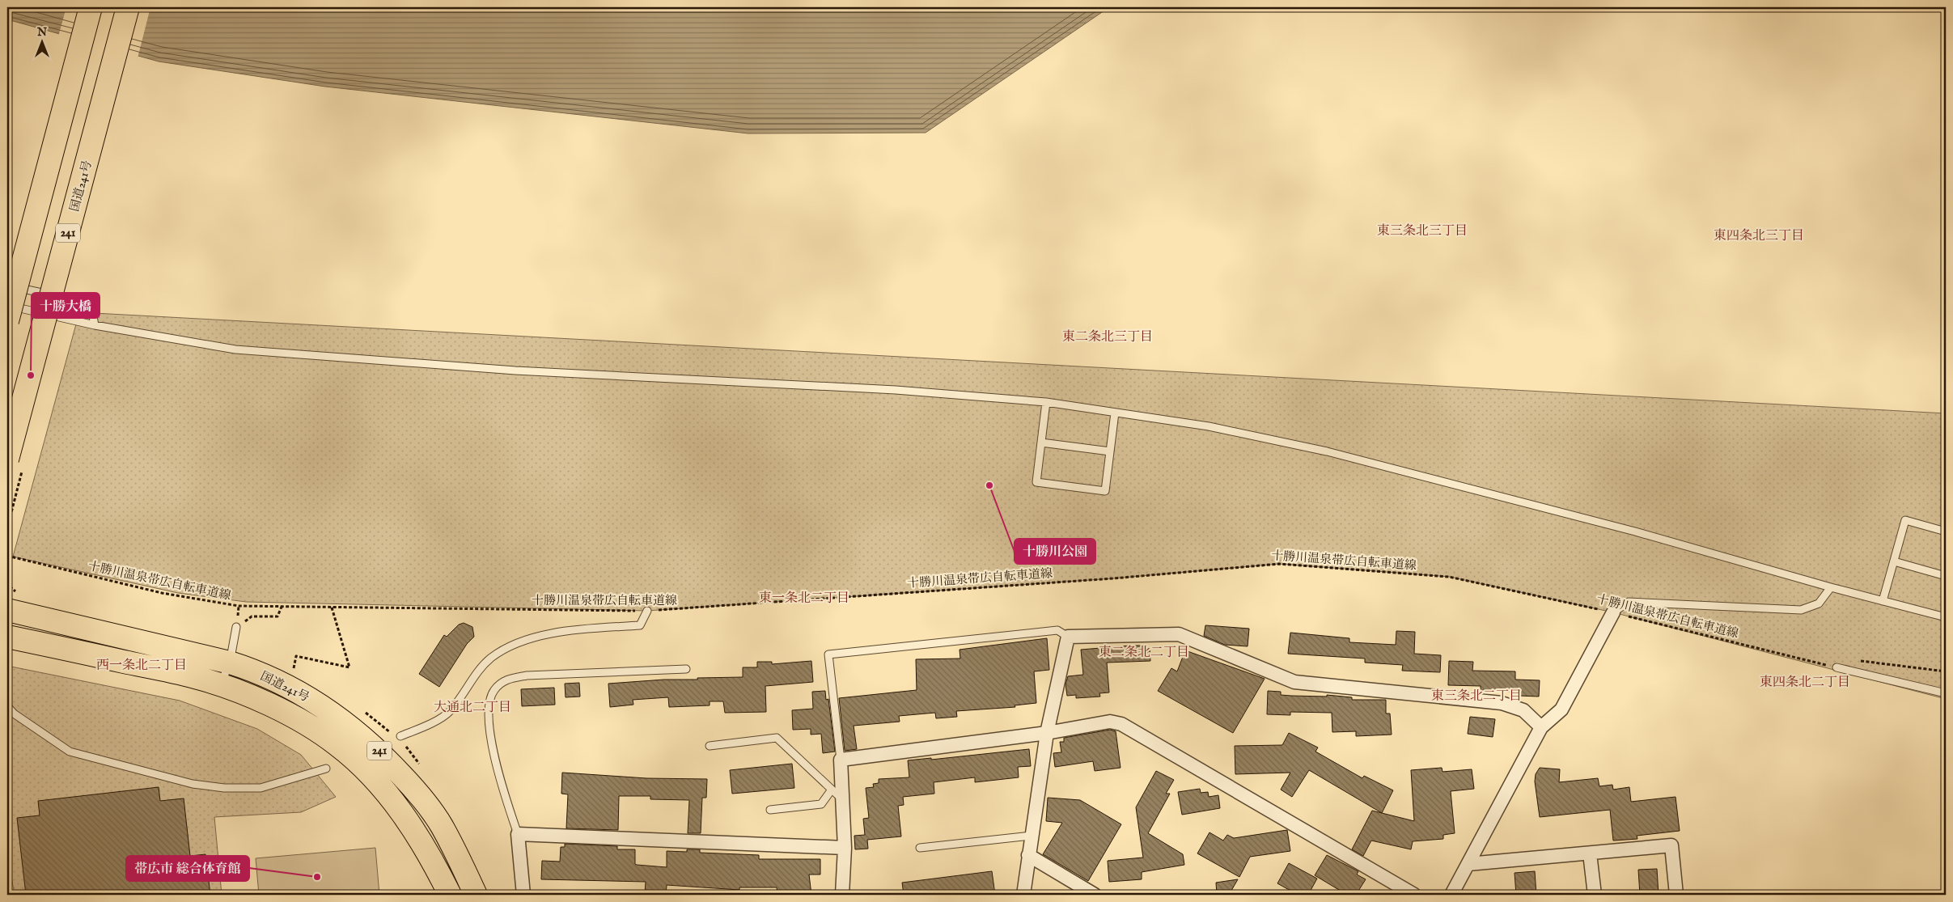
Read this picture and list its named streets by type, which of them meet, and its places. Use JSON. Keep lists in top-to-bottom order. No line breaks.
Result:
{"streets":{"highway":["国道241号","241"],"path":["十勝川温泉帯広自転車道線"]},"districts":["東三条北三丁目","東四条北三丁目","東二条北三丁目","東一条北二丁目","東二条北二丁目","西一条北二丁目","東四条北二丁目","東三条北二丁目","大通北二丁目"],"places":["十勝大橋","十勝川公園","帯広市 総合体育館"],"north":"top"}
